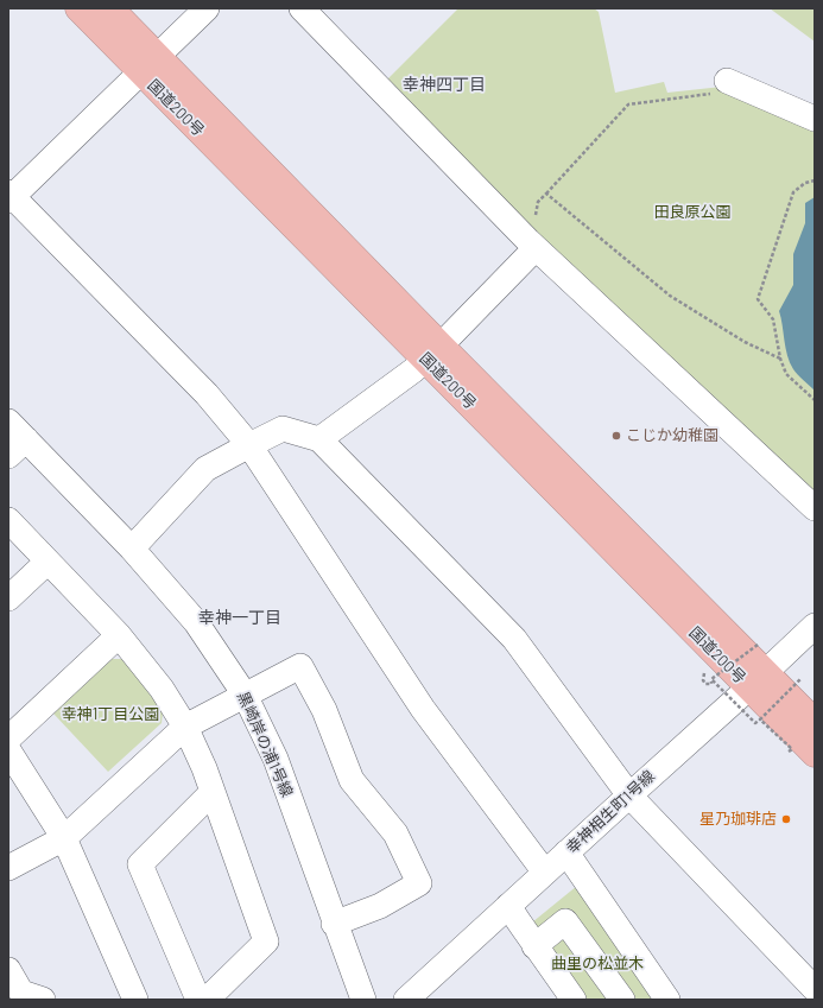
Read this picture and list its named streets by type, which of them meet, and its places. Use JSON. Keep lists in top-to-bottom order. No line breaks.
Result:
{"streets":{"highway":["国道200号"],"street":["黒崎岸の浦1号線","幸神相生町1号線"]},"crossings":[["国道200号","幸神相生町1号線"]],"districts":["幸神四丁目","幸神一丁目"],"parks":["田良原公園","幸神1丁目公園","曲里の松並木"],"places":["こじか幼稚園","星乃珈琲店"]}
